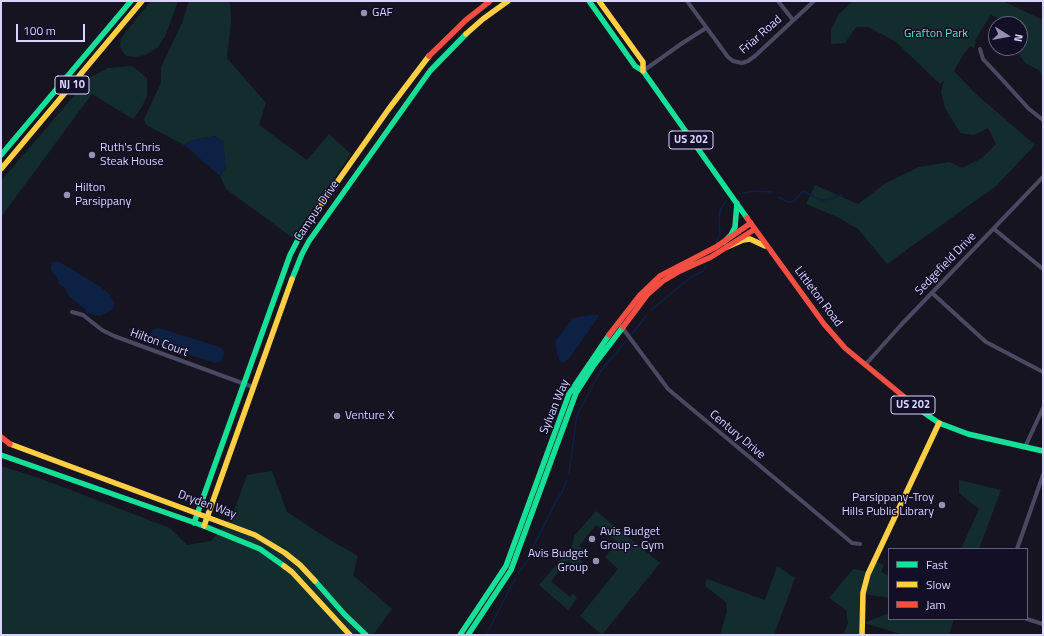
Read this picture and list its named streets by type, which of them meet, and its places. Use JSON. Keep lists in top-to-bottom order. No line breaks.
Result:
{"streets":{"main road":["NJ 10","US 202","Campus Drive","Littleton Road","Sylvan Way","Dryden Way"],"street":["Friar Road","Sedgefield Drive","Hilton Court","Century Drive"]},"crossings":[["Campus Drive","Hilton Court"],["Campus Drive","Dryden Way"],["Sedgefield Drive","Littleton Road"],["Littleton Road","Sylvan Way"],["Sylvan Way","Century Drive"]],"parks":["Grafton Park"],"places":["GAF","Ruth's Chris Steak House","Hilton Parsippany","Venture X","Parsippany-Troy Hills Public Library","Avis Budget Group - Gym","Avis Budget Group"],"legend":["Fast","Slow","Jam"],"scale_bar":"100 m","north":"right"}
